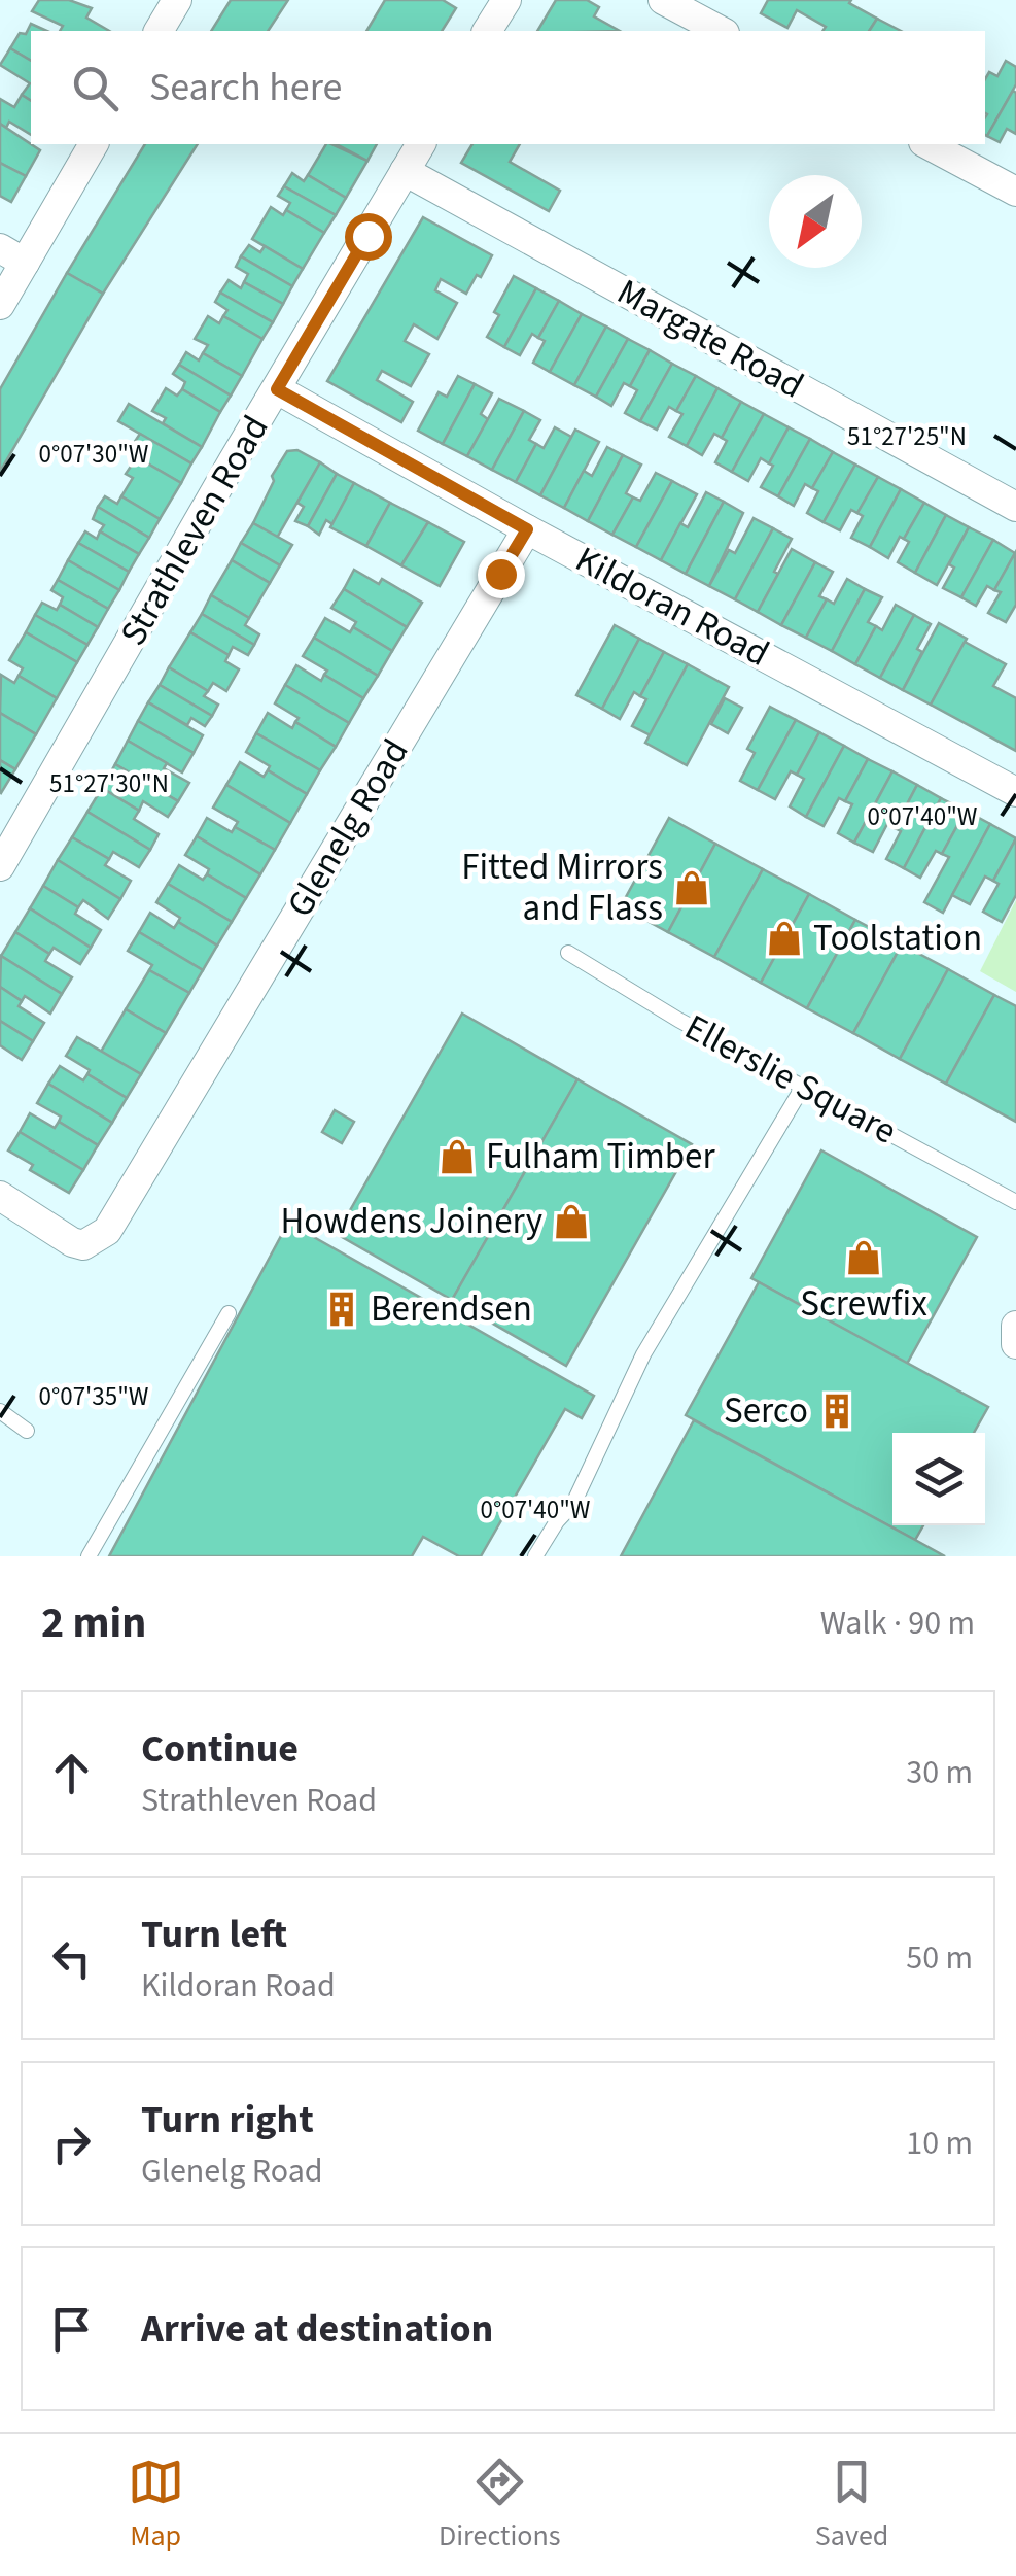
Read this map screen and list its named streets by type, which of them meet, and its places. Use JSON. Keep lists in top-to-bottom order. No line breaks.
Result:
{"streets":{"street":["Margate Road","Strathleven Road","Kildoran Road","Glenelg Road"],"lane":["Ellerslie Square"]},"crossings":[["Margate Road","Strathleven Road"],["Strathleven Road","Kildoran Road"],["Kildoran Road","Glenelg Road"]],"places":{"shop":["Fitted Mirrors and Flass","Toolstation","Fulham Timber","Howdens Joinery","Screwfix"],"building":["Berendsen","Serco"]},"north":"bottom left","page":{"search":"Search here","heading":["2 min","Walk · 90 m"],"list":[["Continue","Strathleven Road","30 m"],["Turn left","Kildoran Road","50 m"],["Turn right","Glenelg Road","10 m"],"Arrive at destination"],"nav":["Map","Directions","Saved"]},"coordinates":["51°27'25\"N","0°07'30\"W","51°27'30\"N","0°07'40\"W","0°07'35\"W"]}
